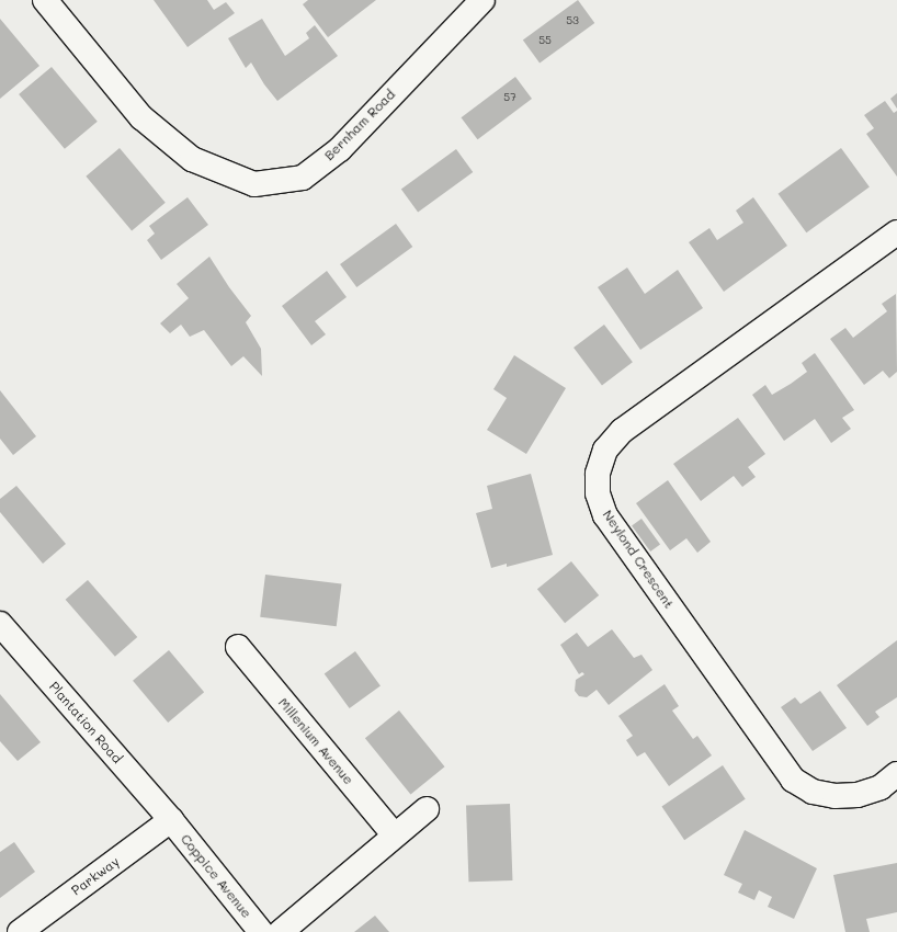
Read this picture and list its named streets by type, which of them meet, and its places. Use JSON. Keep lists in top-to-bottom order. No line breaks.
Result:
{"streets":{"street":["Bernham Road","Neylond Crescent","Plantation Road","Millenium Avenue","Parkway","Coppice Avenue"]},"crossings":[["Plantation Road","Parkway"],["Plantation Road","Coppice Avenue"],["Parkway","Coppice Avenue"]],"house_numbers":["53","55","57"]}
